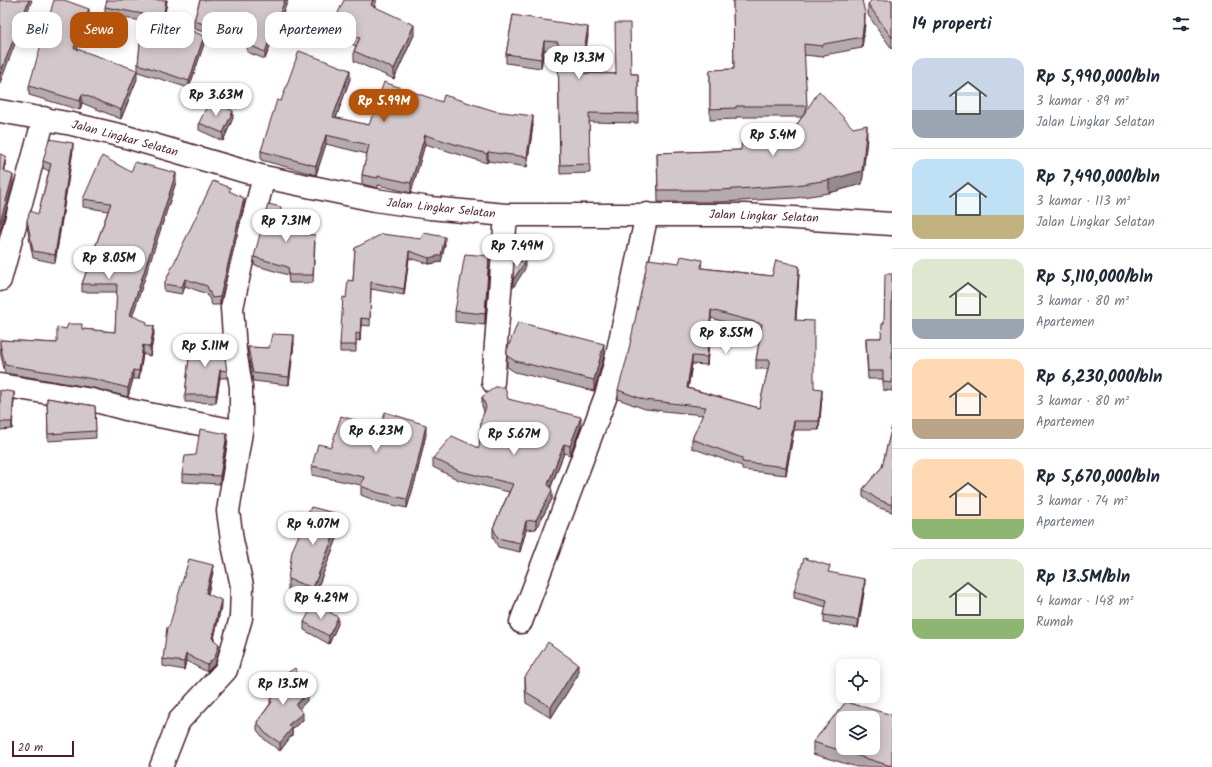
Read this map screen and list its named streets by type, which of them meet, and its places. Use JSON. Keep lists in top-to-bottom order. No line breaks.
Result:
{"streets":{"street":["Jalan Lingkar Selatan"]},"scale_bar":"20 m","page":{"heading":"14 properti","chip":["Beli","Sewa","Filter","Baru","Apartemen"],"price":["Rp 13.3M","Rp 3.63M","Rp 5.99M","Rp 5.4M","Rp 7.31M","Rp 7.49M","Rp 8.05M","Rp 8.55M","Rp 5.11M","Rp 6.23M","Rp 5.67M","Rp 4.07M","Rp 4.29M","Rp 13.5M"],"list":[{"name":"Rp 5,990,000/bln","note":"3 kamar · 89 m² · Jalan Lingkar Selatan"},{"name":"Rp 7,490,000/bln","note":"3 kamar · 113 m² · Jalan Lingkar Selatan"},{"name":"Rp 5,110,000/bln","note":"3 kamar · 80 m² · Apartemen"},{"name":"Rp 6,230,000/bln","note":"3 kamar · 80 m² · Apartemen"},{"name":"Rp 5,670,000/bln","note":"3 kamar · 74 m² · Apartemen"},{"name":"Rp 13.5M/bln","note":"4 kamar · 148 m² · Rumah"}],"scale":"20 m"}}
